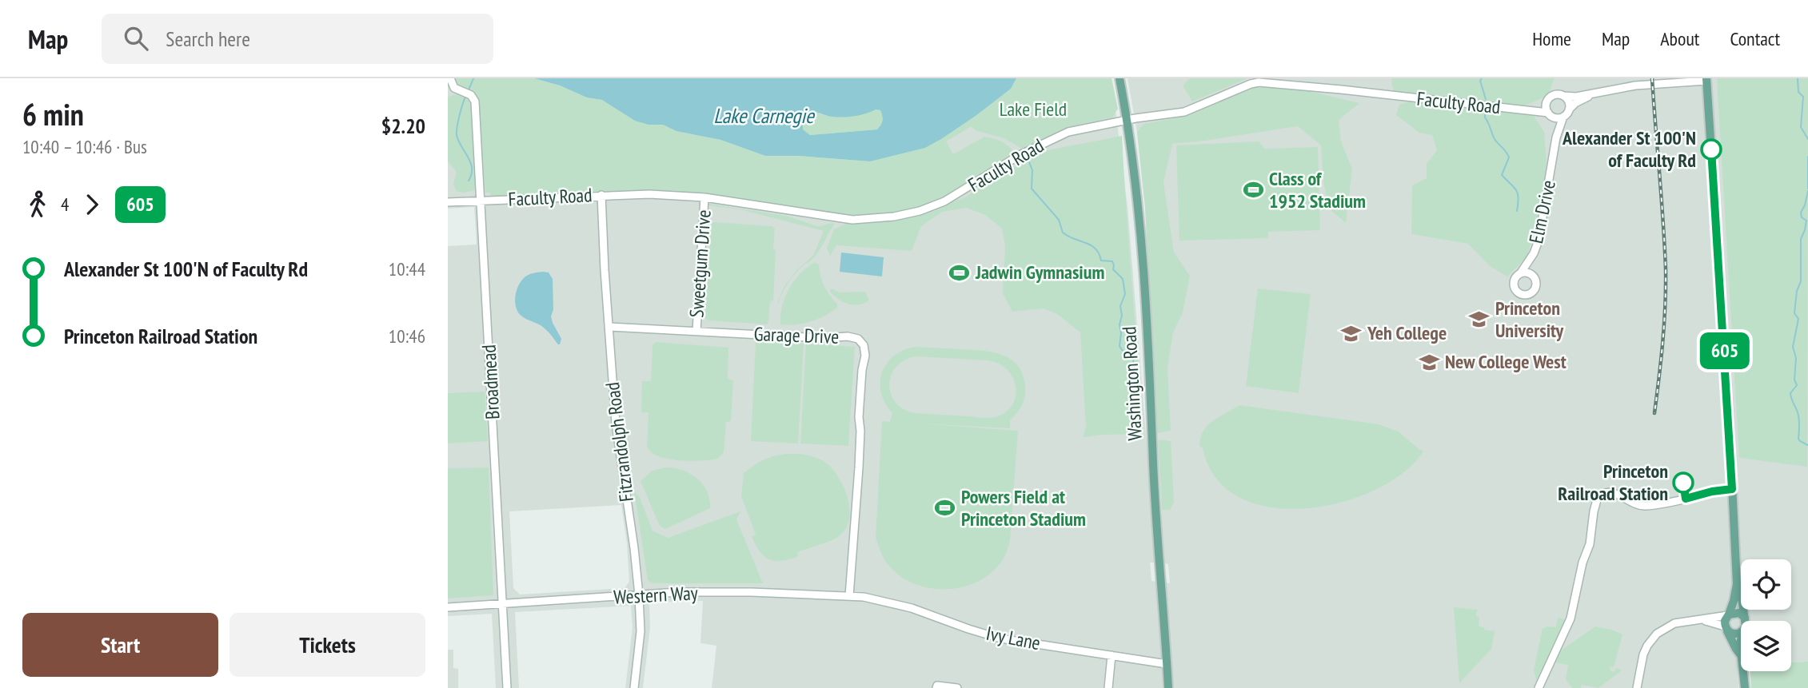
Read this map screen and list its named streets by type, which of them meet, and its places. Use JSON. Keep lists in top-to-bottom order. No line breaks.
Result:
{"streets":{"main road":["Washington Road"],"street":["Faculty Road","Elm Drive","Sweetgum Drive","Garage Drive","Broadmead","Fitzrandolph Road","Western Way","Ivy Lane"]},"crossings":[["Faculty Road","Elm Drive"],["Faculty Road","Sweetgum Drive"],["Faculty Road","Broadmead"],["Faculty Road","Washington Road"],["Faculty Road","Fitzrandolph Road"],["Sweetgum Drive","Garage Drive"],["Garage Drive","Fitzrandolph Road"],["Garage Drive","Western Way"],["Broadmead","Western Way"],["Washington Road","Ivy Lane"],["Fitzrandolph Road","Western Way"],["Western Way","Ivy Lane"]],"water":["Lake Carnegie"],"parks":["Lake Field"],"places":{"other":["Alexander St 100'N of Faculty Rd","Princeton Railroad Station"],"sports":["Class of 1952 Stadium","Jadwin Gymnasium","Powers Field at Princeton Stadium"],"school or university":["Princeton University","Yeh College","New College West"]},"lines":["bus line 605"],"page":{"header":"Map","search":"Search here","nav":["Home","Map","About","Contact"],"heading":["6 min","10:40 – 10:46 · Bus","$2.20"],"on_map":"605","legs":["4","605"],"list":[{"name":"Alexander St 100'N of Faculty Rd","value":"10:44"},{"name":"Princeton Railroad Station","value":"10:46"}],"buttons":["Start","Tickets"]}}
